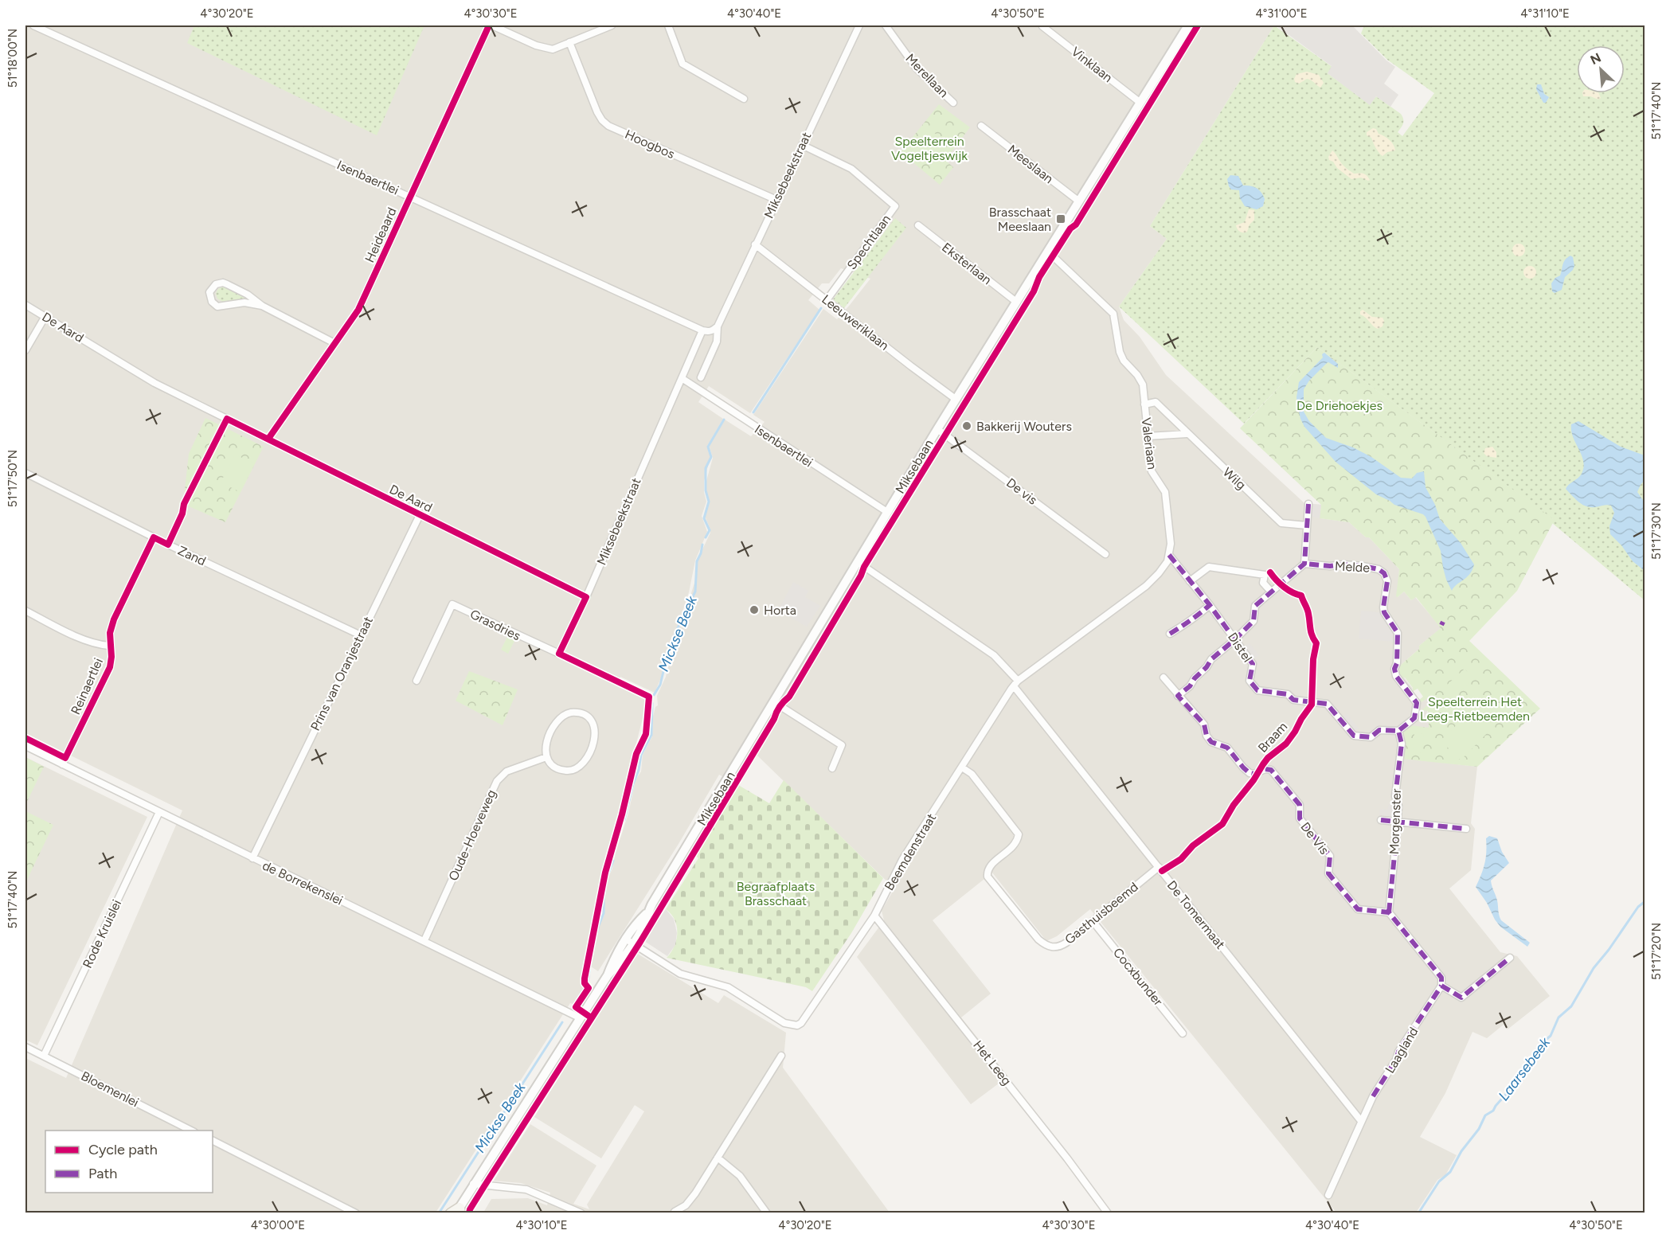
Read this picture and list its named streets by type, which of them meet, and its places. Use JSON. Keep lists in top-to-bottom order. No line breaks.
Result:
{"streets":{"street":["Vinklaan","Merellaan","Hoogbos","Meeslaan","Miksebeekstraat","Isenbaertlei","Heideaard","Spechtlaan","Eksterlaan","Leeuweriklaan","De Aard","Valeriaan","Miksebaan","Wilg","De vis","Zand","Melde","Grasdries","Distel","Prins van Oranjestraat","Reinaertlei","Morgenster","Oude-Hoeveweg","De Vis","Beemdenstraat","de Borrekenslei","Gasthuisbeemd","De Tomermaat","Rode Kruislei","Cocxbunder","Laagland","Het Leeg","Bloemenlei"],"cycle path":["Braam"]},"crossings":[["Vinklaan","Miksebaan"],["Hoogbos","Miksebeekstraat"],["Meeslaan","Miksebaan"],["Miksebeekstraat","Isenbaertlei"],["Miksebeekstraat","Spechtlaan"],["Miksebeekstraat","Leeuweriklaan"],["Miksebeekstraat","De Aard"],["Miksebeekstraat","Grasdries"],["Isenbaertlei","Heideaard"],["Isenbaertlei","Miksebaan"],["Heideaard","De Aard"],["Spechtlaan","Leeuweriklaan"],["Eksterlaan","Miksebaan"],["Leeuweriklaan","Miksebaan"],["De Aard","Grasdries"],["De Aard","Prins van Oranjestraat"],["Valeriaan","Miksebaan"],["Valeriaan","Wilg"],["Valeriaan","Distel"],["Valeriaan","Beemdenstraat"],["Valeriaan","De Tomermaat"],["Miksebaan","De vis"],["Miksebaan","Beemdenstraat"],["Miksebaan","de Borrekenslei"],["Zand","Prins van Oranjestraat"],["Zand","Reinaertlei"],["Melde","Distel"],["Melde","Morgenster"],["Distel","Morgenster"],["Prins van Oranjestraat","de Borrekenslei"],["Reinaertlei","de Borrekenslei"],["Morgenster","De Vis"],["Oude-Hoeveweg","de Borrekenslei"],["Beemdenstraat","Gasthuisbeemd"],["Beemdenstraat","De Tomermaat"],["Beemdenstraat","Het Leeg"],["de Borrekenslei","Rode Kruislei"],["Gasthuisbeemd","De Tomermaat"],["Gasthuisbeemd","Cocxbunder"],["De Tomermaat","Laagland"],["Rode Kruislei","Bloemenlei"]],"water":["Mickse Beek","Laarsebeek"],"parks":["Speelterrein Vogeltjeswijk","De Driehoekjes","Speelterrein Het Leeg-Rietbeemden","Begraafplaats Brasschaat"],"places":{"transit":["Brasschaat Meeslaan"],"other":["Bakkerij Wouters","Horta"]},"legend":["Cycle path","Path"],"north":"top left","coordinates":["4°30'20\"E","4°30'30\"E","4°30'40\"E","4°30'50\"E","4°31'00\"E","4°31'10\"E","51°18'00\"N","51°17'40\"N","51°17'50\"N","51°17'30\"N","51°17'20\"N","4°30'00\"E","4°30'10\"E"]}
